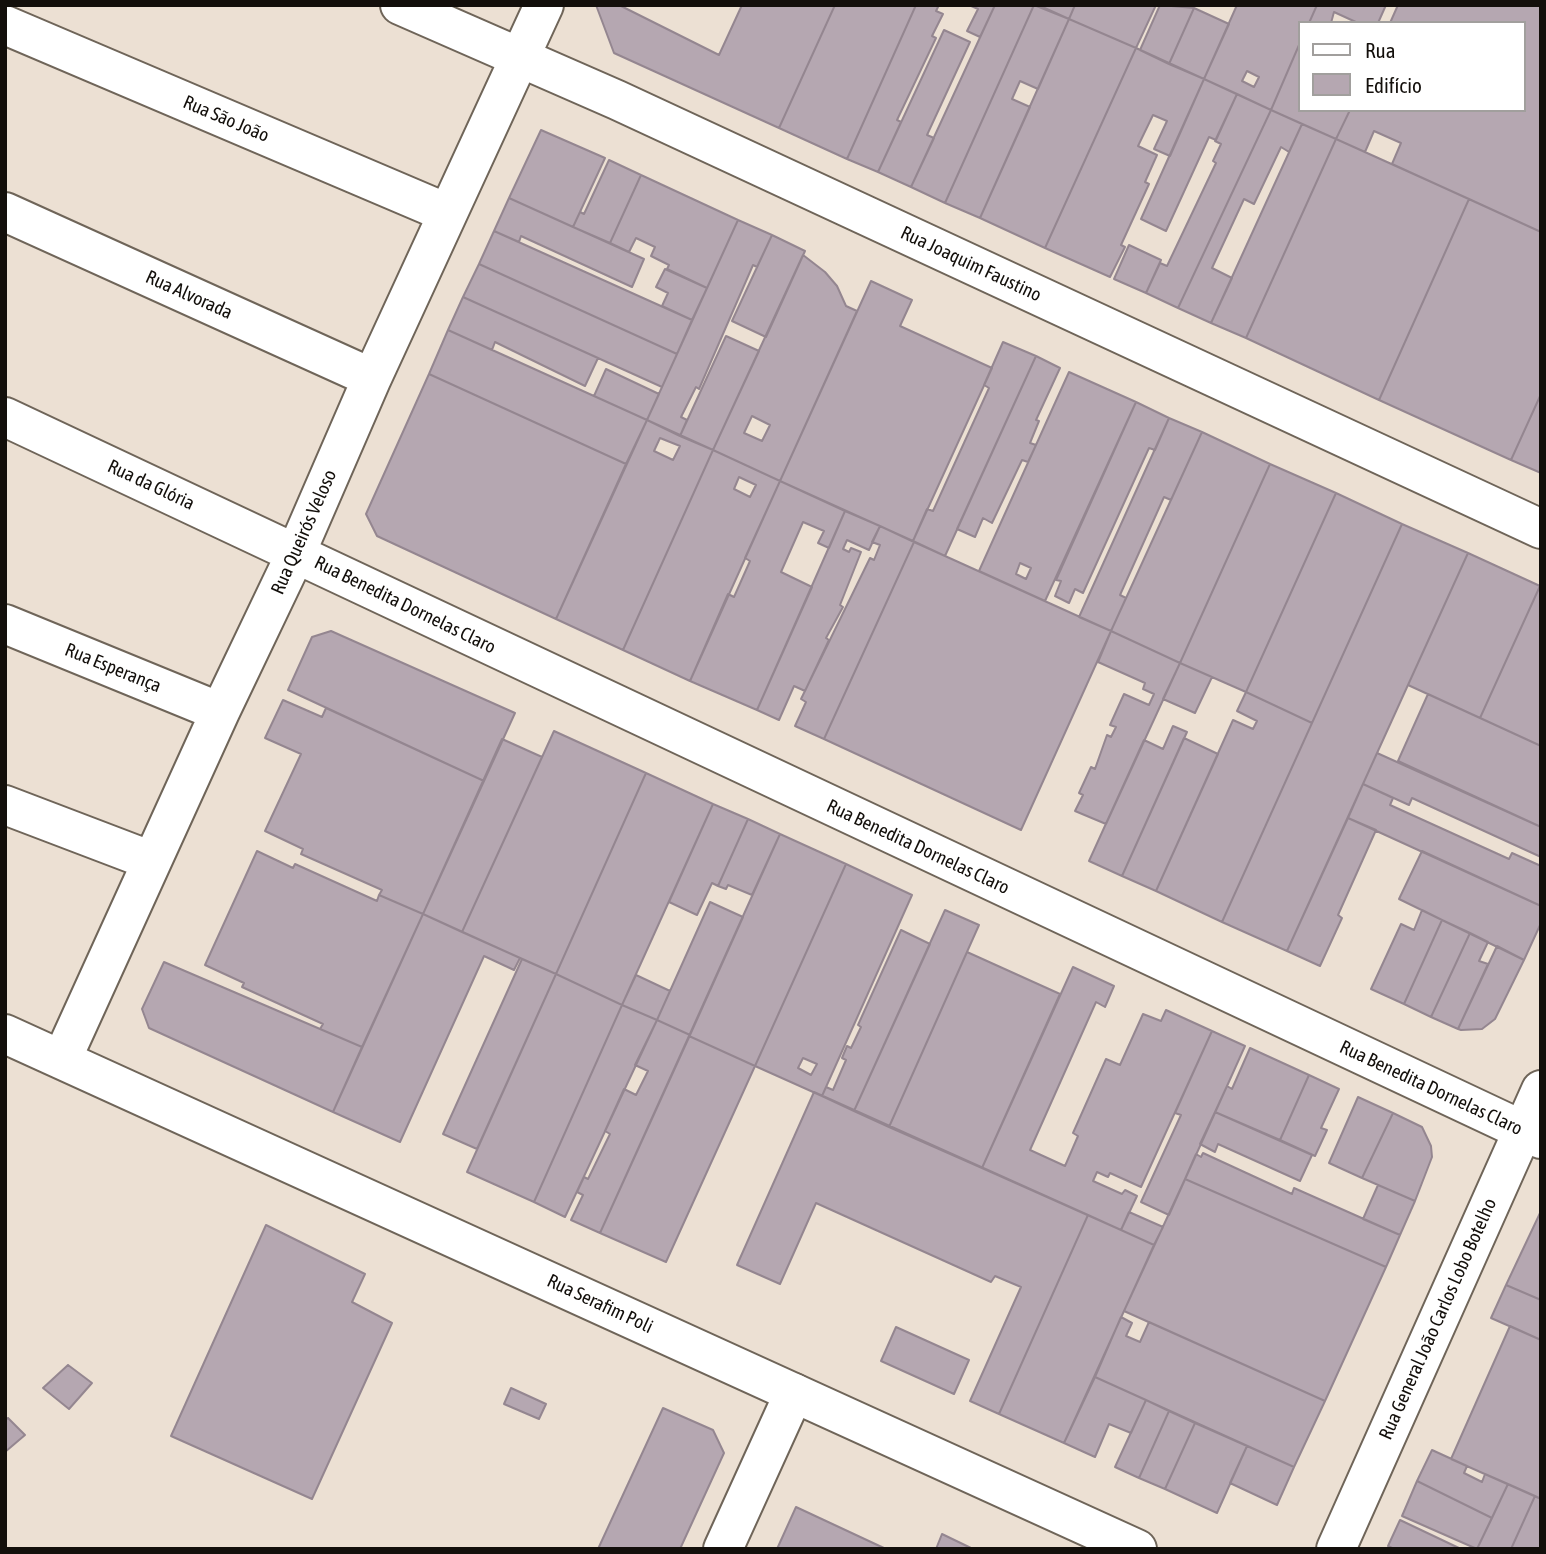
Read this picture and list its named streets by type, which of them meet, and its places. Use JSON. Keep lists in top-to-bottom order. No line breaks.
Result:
{"streets":{"street":["Rua São João","Rua Joaquim Faustino","Rua Alvorada","Rua da Glória","Rua Queirós Veloso","Rua Benedita Dornelas Claro","Rua Esperança","Rua Serafim Poli","Rua General João Carlos Lobo Botelho"]},"crossings":[["Rua São João","Rua Queirós Veloso"],["Rua Joaquim Faustino","Rua Queirós Veloso"],["Rua Alvorada","Rua Queirós Veloso"],["Rua da Glória","Rua Queirós Veloso"],["Rua da Glória","Rua Benedita Dornelas Claro"],["Rua Queirós Veloso","Rua Benedita Dornelas Claro"],["Rua Queirós Veloso","Rua Esperança"],["Rua Queirós Veloso","Rua Serafim Poli"],["Rua Benedita Dornelas Claro","Rua General João Carlos Lobo Botelho"]],"legend":["Rua","Edifício"]}
